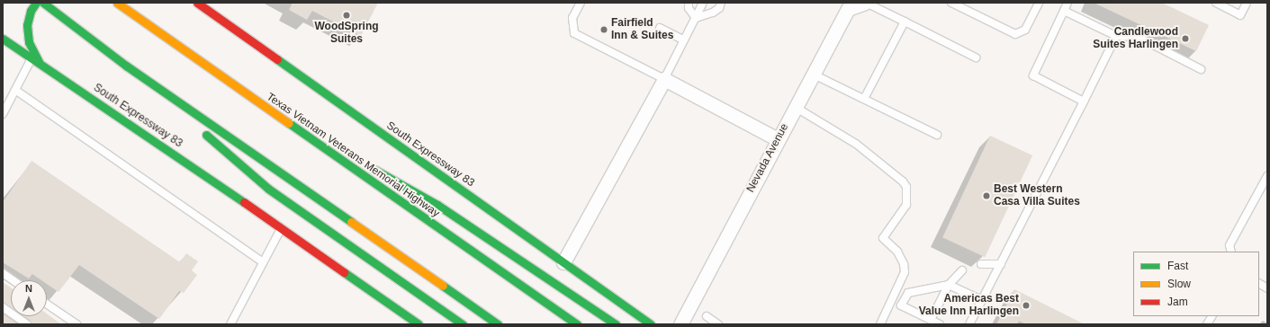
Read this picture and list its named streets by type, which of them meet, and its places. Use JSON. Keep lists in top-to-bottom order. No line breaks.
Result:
{"streets":{"main road":["South Expressway 83","Texas Vietnam Veterans Memorial Highway"],"street":["Nevada Avenue"]},"places":["WoodSpring Suites","Fairfield Inn & Suites","Candlewood Suites Harlingen","Best Western Casa Villa Suites","Americas Best Value Inn Harlingen"],"legend":["Fast","Slow","Jam"],"north":"top"}
